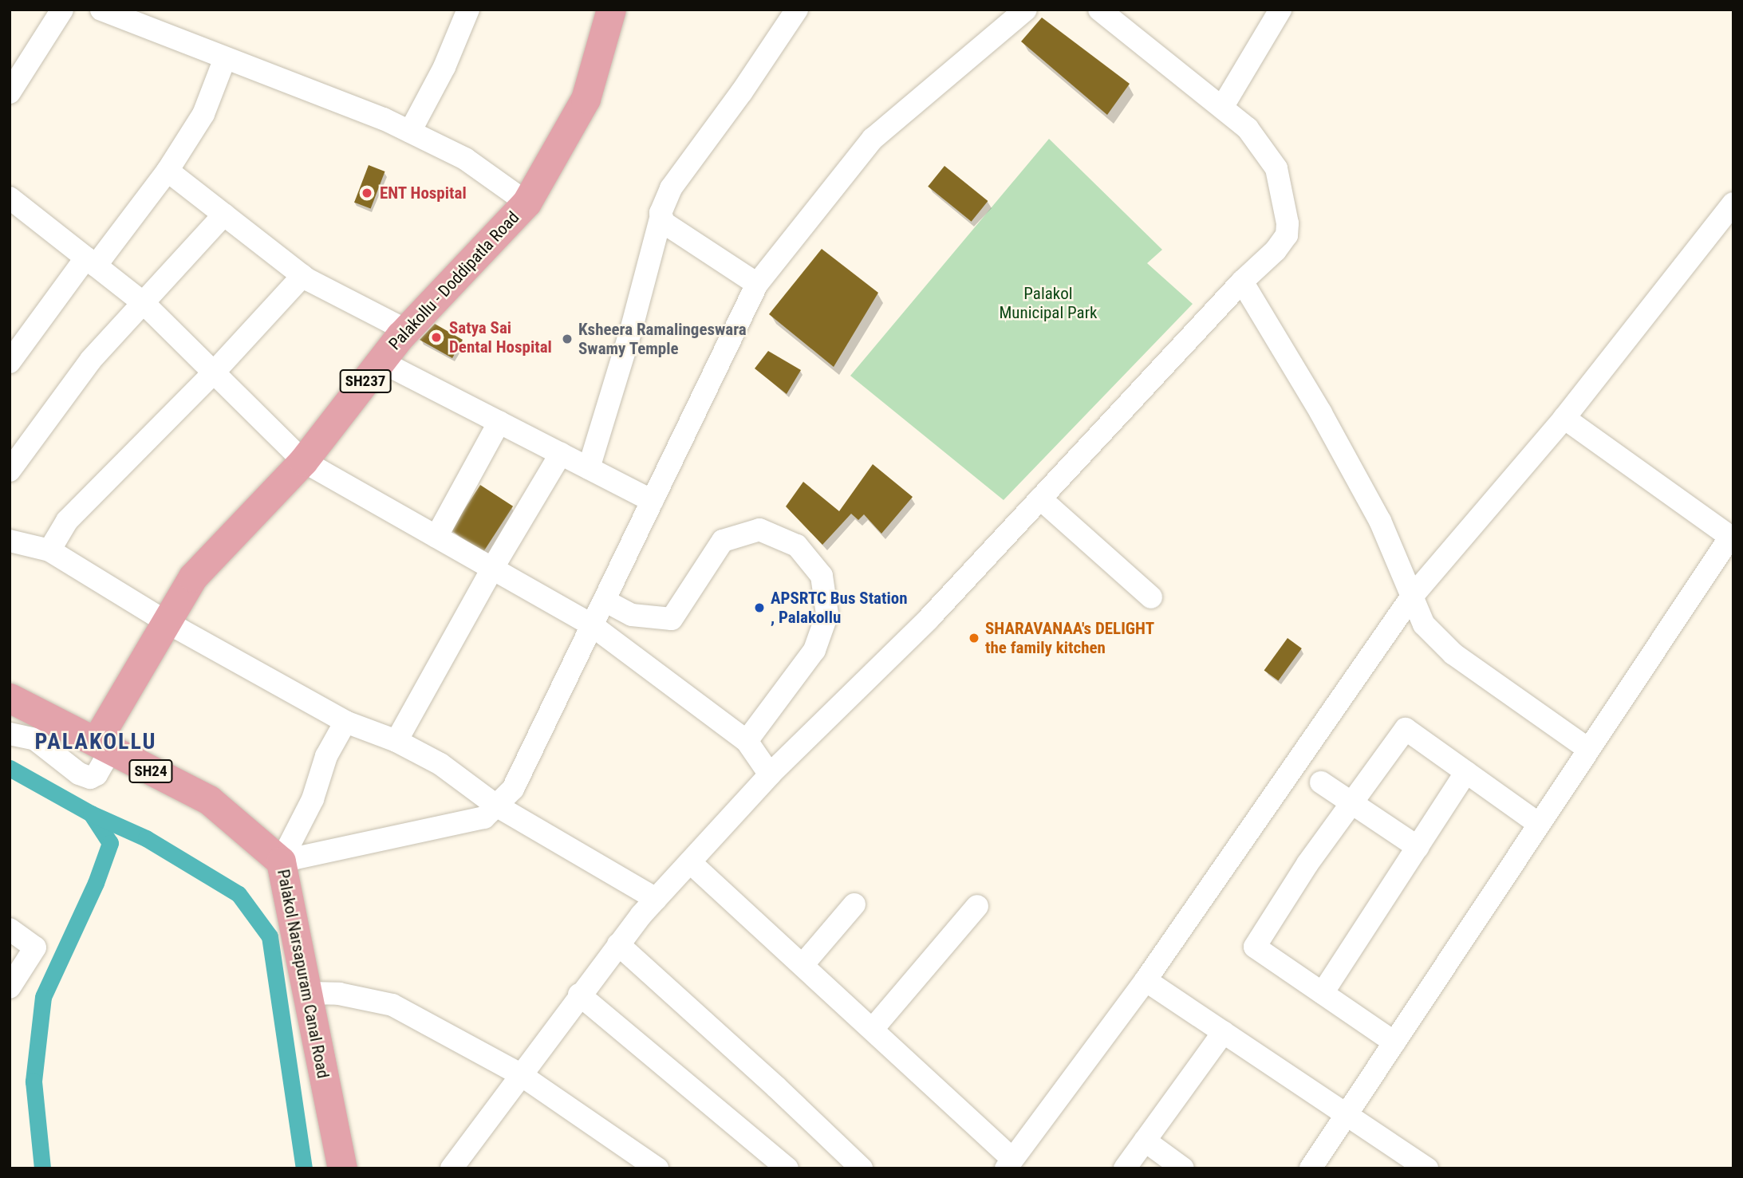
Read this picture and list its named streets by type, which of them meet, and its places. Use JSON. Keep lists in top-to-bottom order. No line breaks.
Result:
{"streets":{"main road":["Palakollu - Doddipatla Road","SH237","SH24","Palakol Narsapuram Canal Road"]},"crossings":[["Palakollu - Doddipatla Road","Palakol Narsapuram Canal Road"]],"districts":["PALAKOLLU"],"parks":["Palakol Municipal Park"],"places":["ENT Hospital","Satya Sai Dental Hospital","Ksheera Ramalingeswara Swamy Temple","APSRTC Bus Station , Palakollu","SHARAVANAA's DELIGHT the family kitchen"]}
